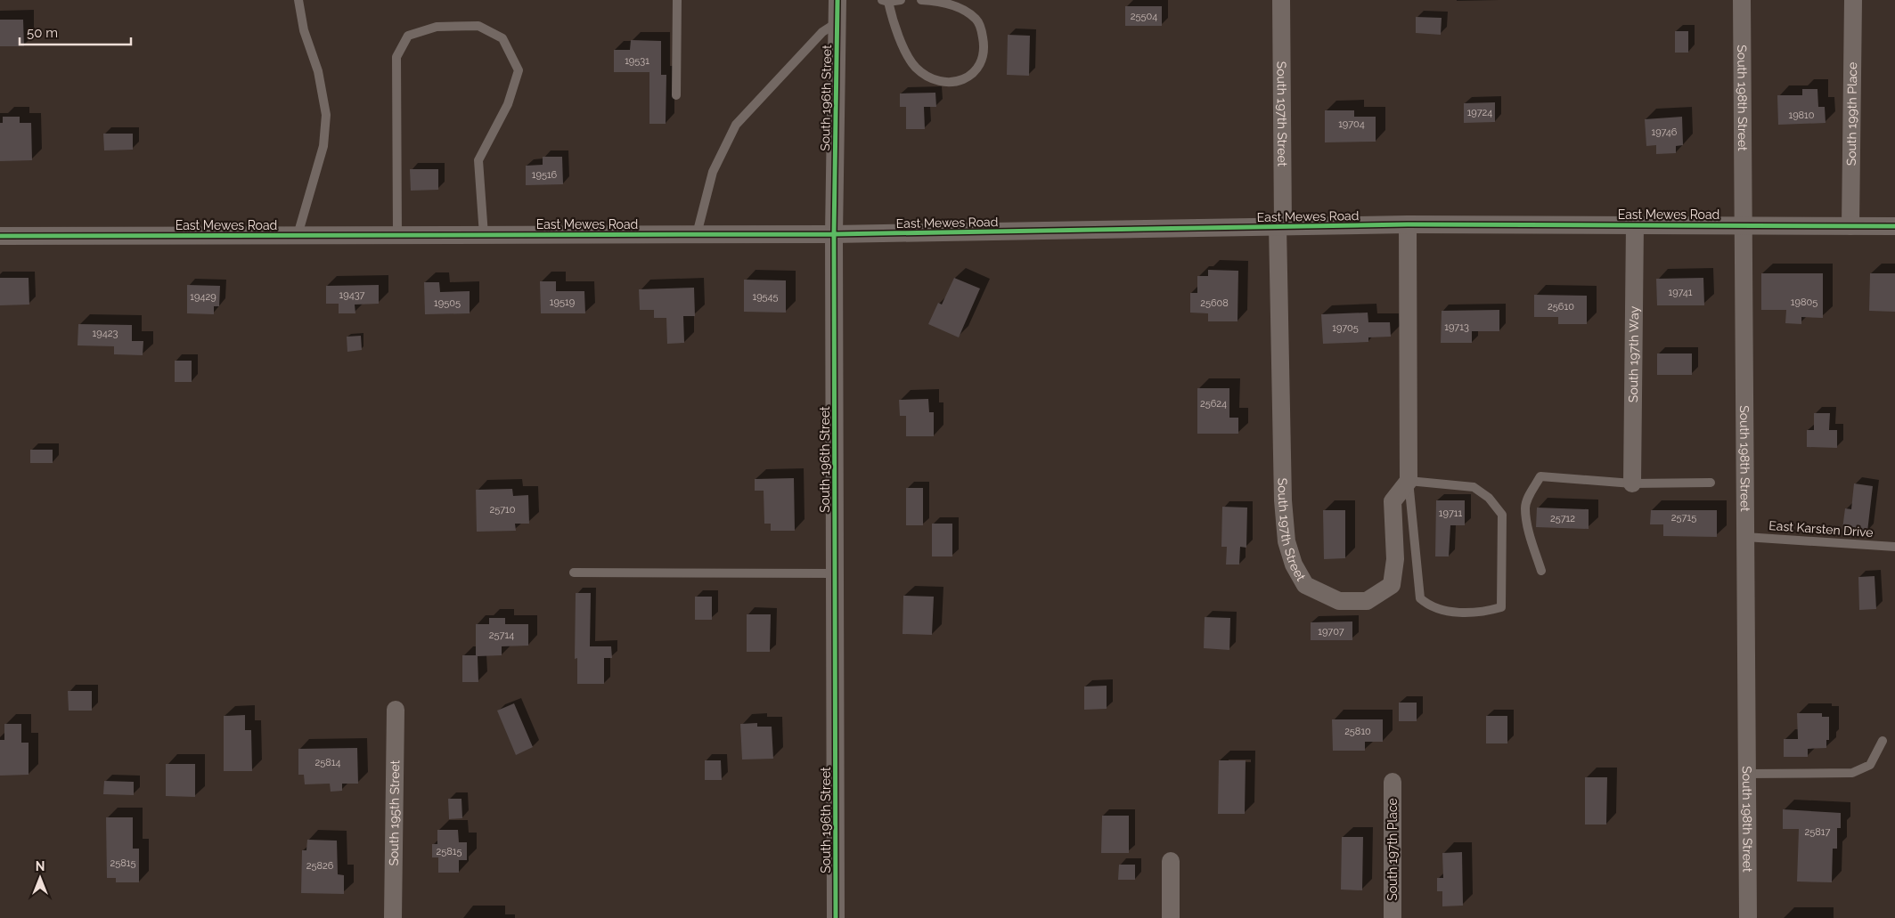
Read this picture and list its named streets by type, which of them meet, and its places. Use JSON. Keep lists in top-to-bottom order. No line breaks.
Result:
{"streets":{"street":["South 196th Street","South 198th Street","South 197th Street","South 199th Place","East Mewes Road","South 197th Way","South 195th Street","South 197th Place"],"lane":["East Karsten Drive"]},"crossings":[["South 196th Street","East Mewes Road"],["South 198th Street","East Mewes Road"],["South 198th Street","East Karsten Drive"],["South 197th Street","East Mewes Road"],["South 199th Place","East Mewes Road"],["East Mewes Road","South 197th Way"]],"house_numbers":["25504","19531","19724","19810","19704","19746","19516","19741","19437","19429","19545","19519","19805","19505","25608","25610","19713","19705","19423","25624","25710","19711","25715","25712","19707","25714","25810","25814","25817","25815","25815","25826"],"scale_bar":"50 m","north":"top"}
